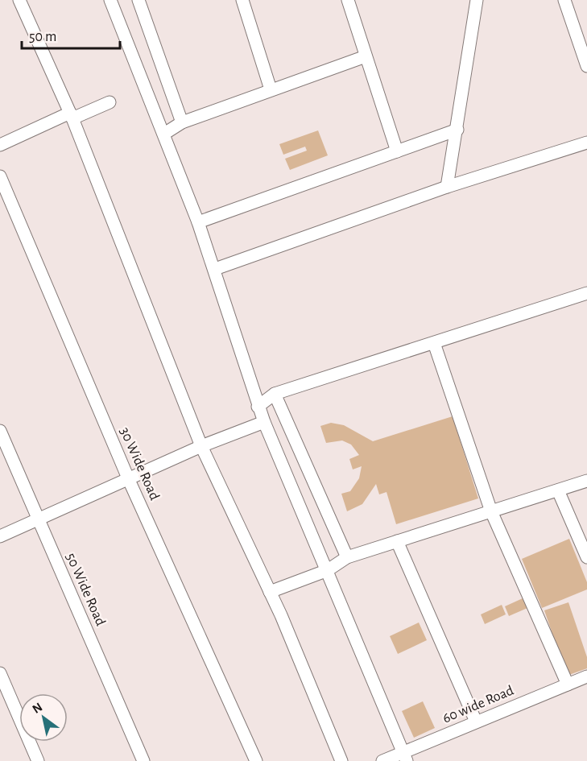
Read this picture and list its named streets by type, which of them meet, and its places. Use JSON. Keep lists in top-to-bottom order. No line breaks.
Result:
{"streets":{"street":["30 Wide Road","50 Wide Road","60 wide Road"]},"scale_bar":"50 m","north":"top left"}
